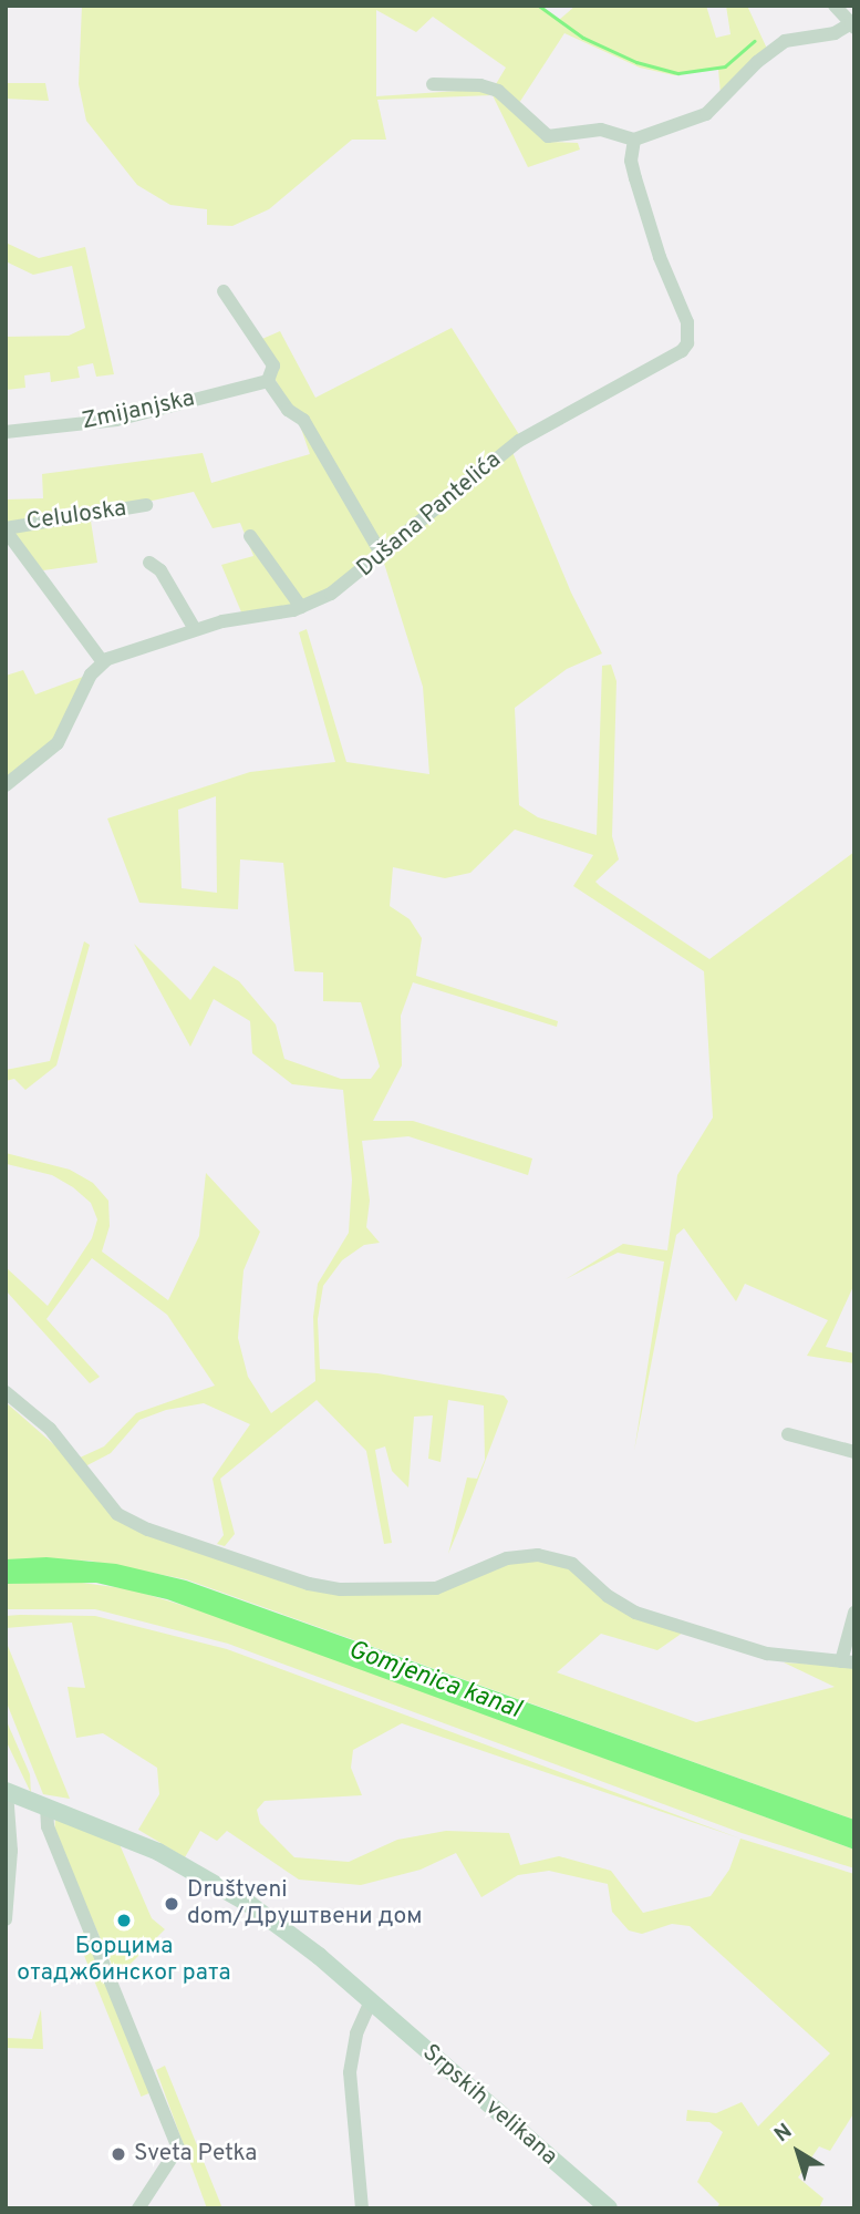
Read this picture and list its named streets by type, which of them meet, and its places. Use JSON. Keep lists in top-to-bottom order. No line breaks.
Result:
{"streets":{"main road":["Srpskih velikana"],"street":["Zmijanjska","Dušana Pantelića","Celuloska"]},"water":["Gomjenica kanal"],"places":["Društveni dom/Друштвени дом","Борцима отаджбинског рата","Sveta Petka"],"north":"top left"}
